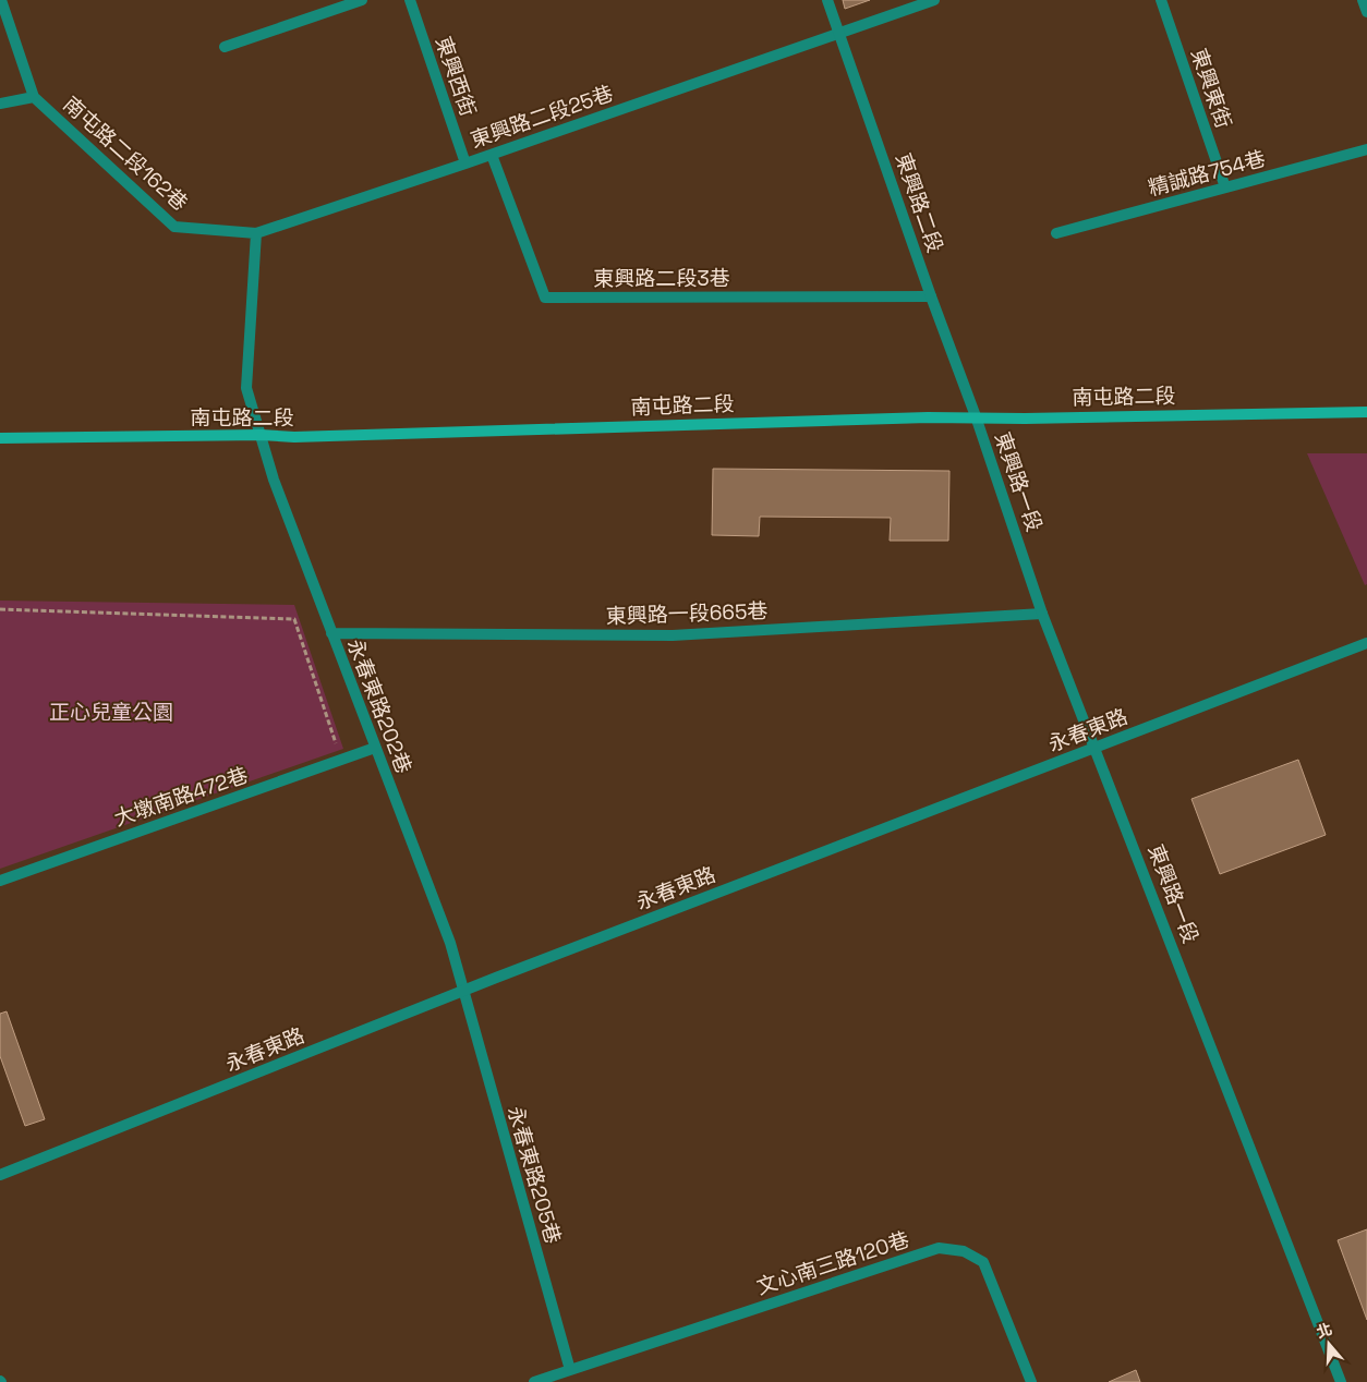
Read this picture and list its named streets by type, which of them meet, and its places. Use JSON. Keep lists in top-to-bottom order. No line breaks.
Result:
{"streets":{"main road":["南屯路二段"],"street":["東興西街","東興東街","東興路二段25巷","南屯路二段162巷","精誠路754巷","東興路二段","東興路二段3巷","東興路一段","東興路一段665巷","永春東路202巷","永春東路","大墩南路472巷","永春東路205巷","文心南三路120巷"]},"crossings":[["東興西街","東興路二段25巷"],["東興東街","精誠路754巷"],["東興路二段25巷","南屯路二段162巷"],["東興路二段25巷","東興路二段"],["東興路二段25巷","東興路二段3巷"],["東興路二段","東興路二段3巷"],["東興路二段","南屯路二段"],["東興路二段","東興路一段"],["南屯路二段","東興路一段"],["南屯路二段","永春東路202巷"],["東興路一段","東興路一段665巷"],["東興路一段","永春東路"],["東興路一段665巷","永春東路202巷"],["永春東路202巷","永春東路"],["永春東路202巷","大墩南路472巷"],["永春東路202巷","永春東路205巷"],["永春東路","永春東路205巷"],["永春東路205巷","文心南三路120巷"]],"parks":["正心兒童公園"],"north":"top"}
